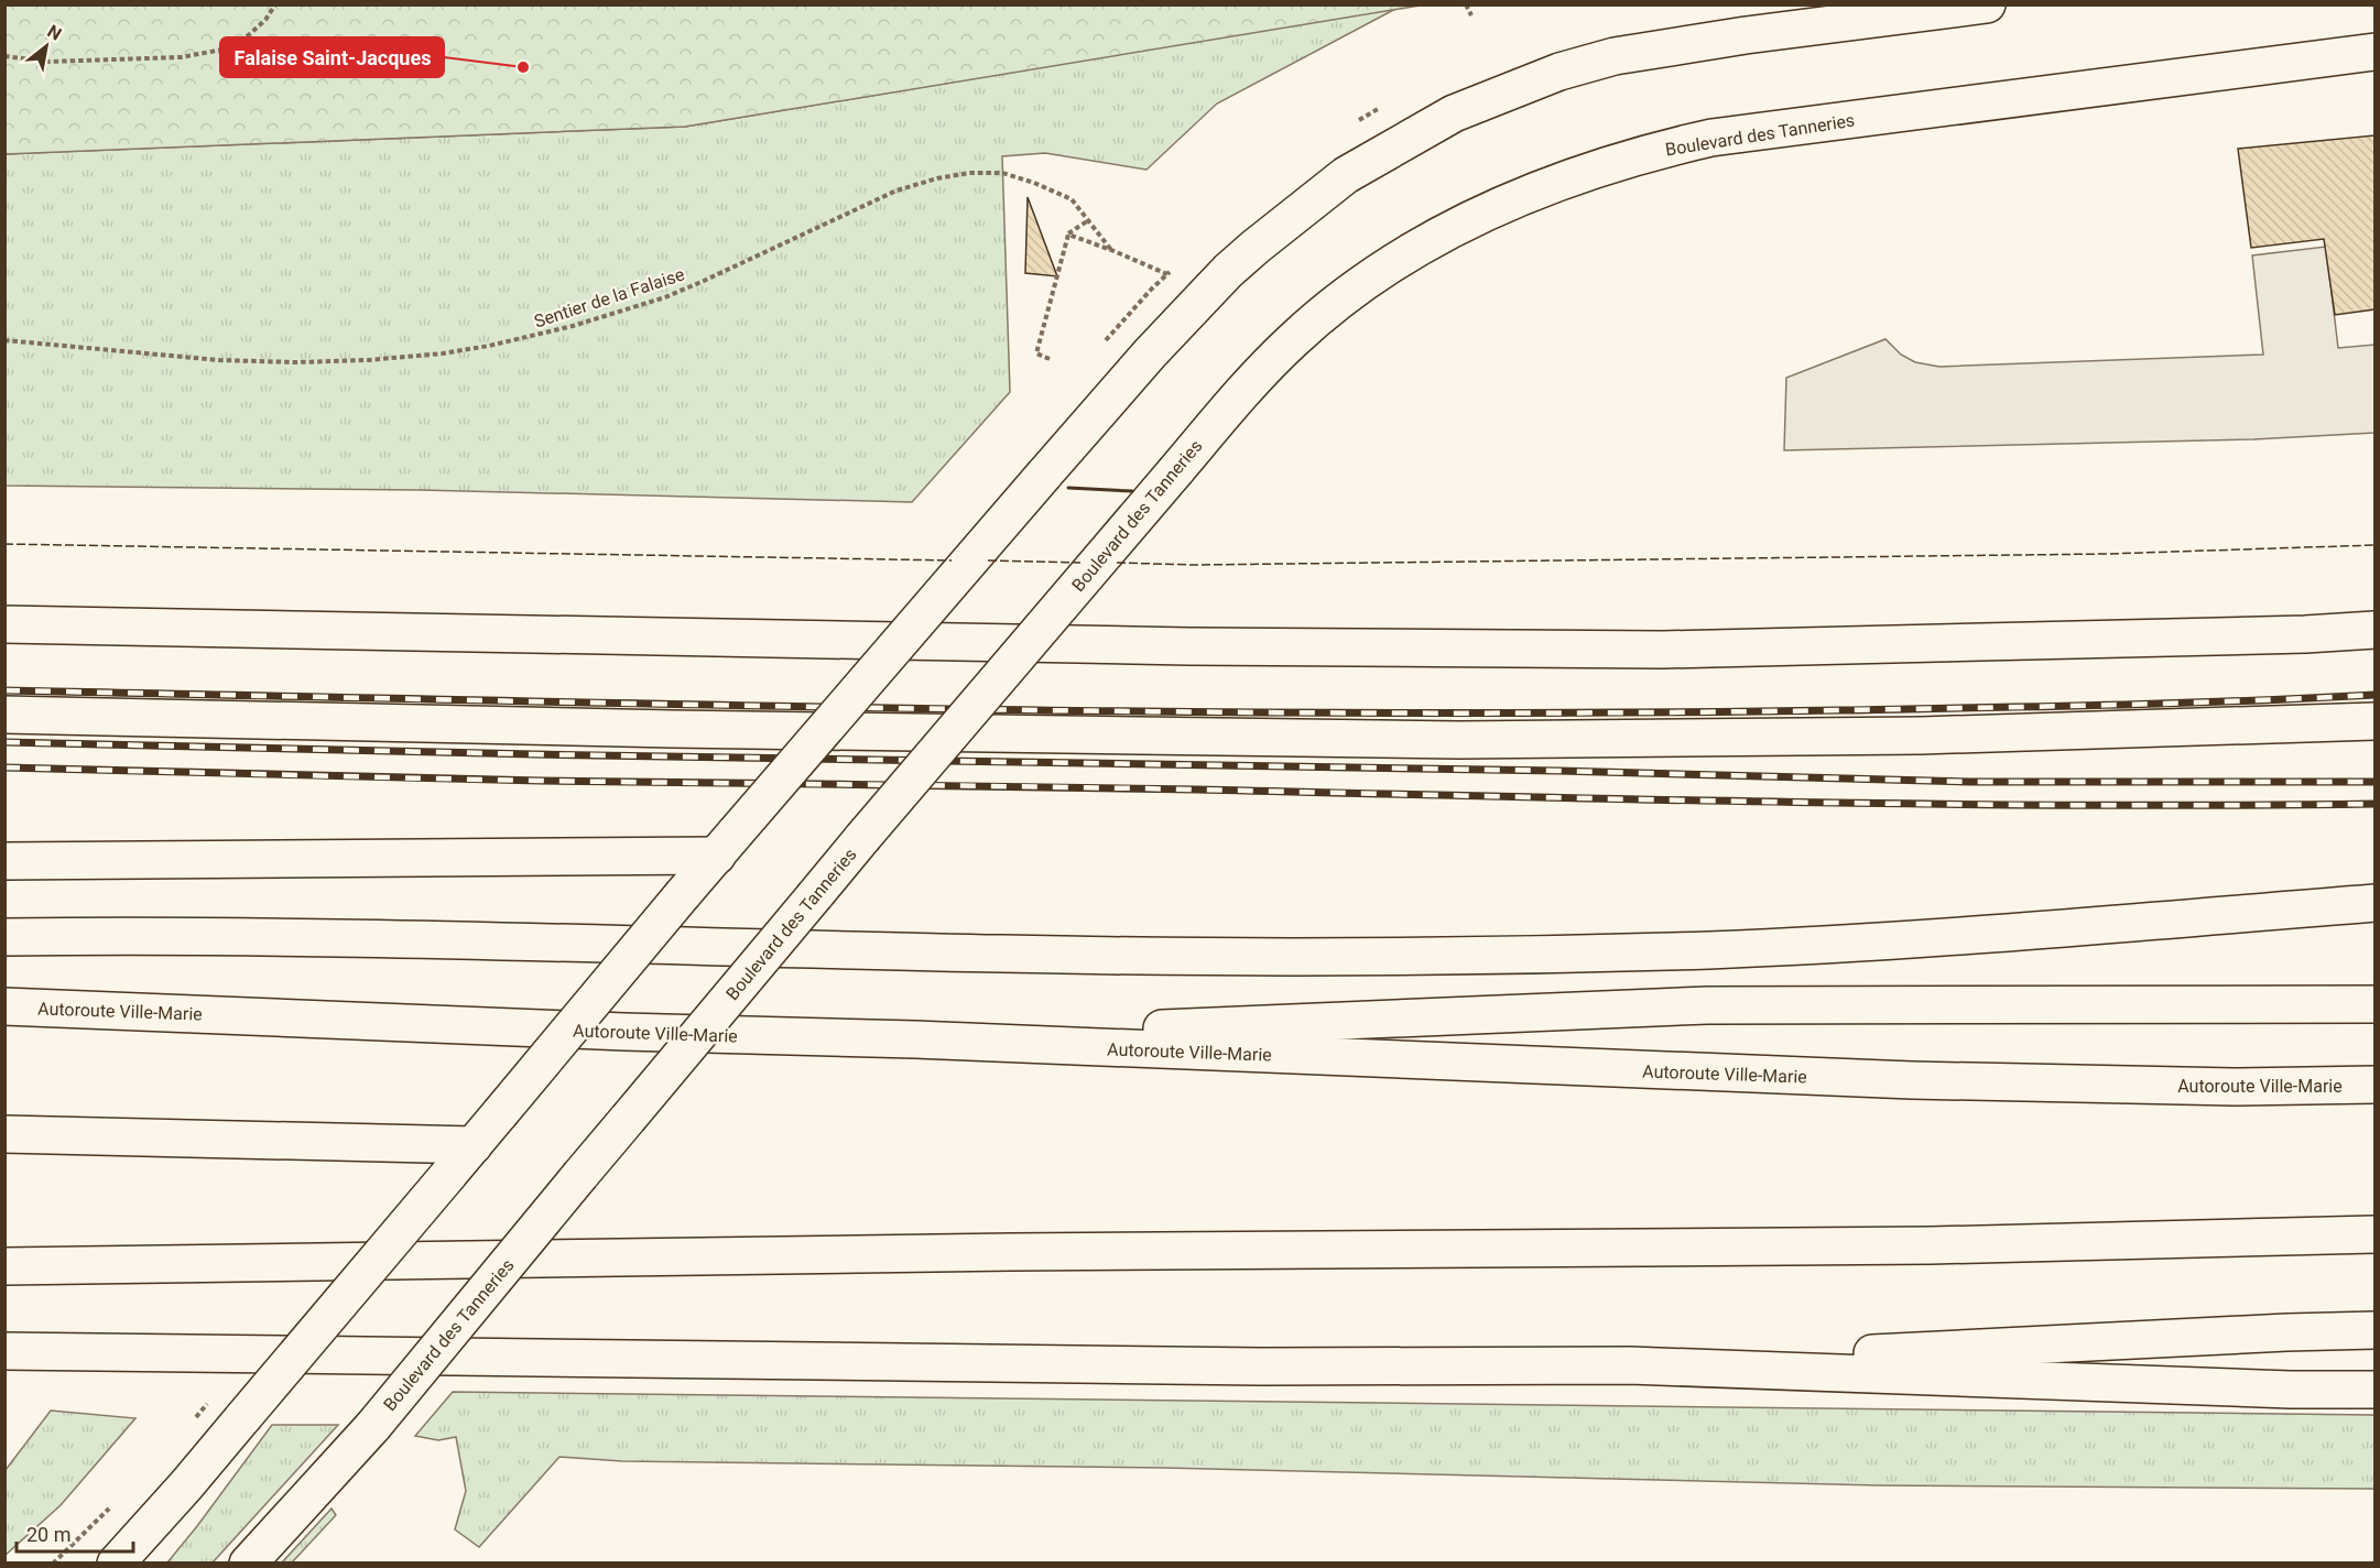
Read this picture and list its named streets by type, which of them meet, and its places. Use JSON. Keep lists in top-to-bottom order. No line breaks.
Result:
{"streets":{"main road":["Boulevard des Tanneries","Autoroute Ville-Marie"],"path":["Sentier de la Falaise"]},"places":["Falaise Saint-Jacques"],"scale_bar":"20 m","north":"top right"}
